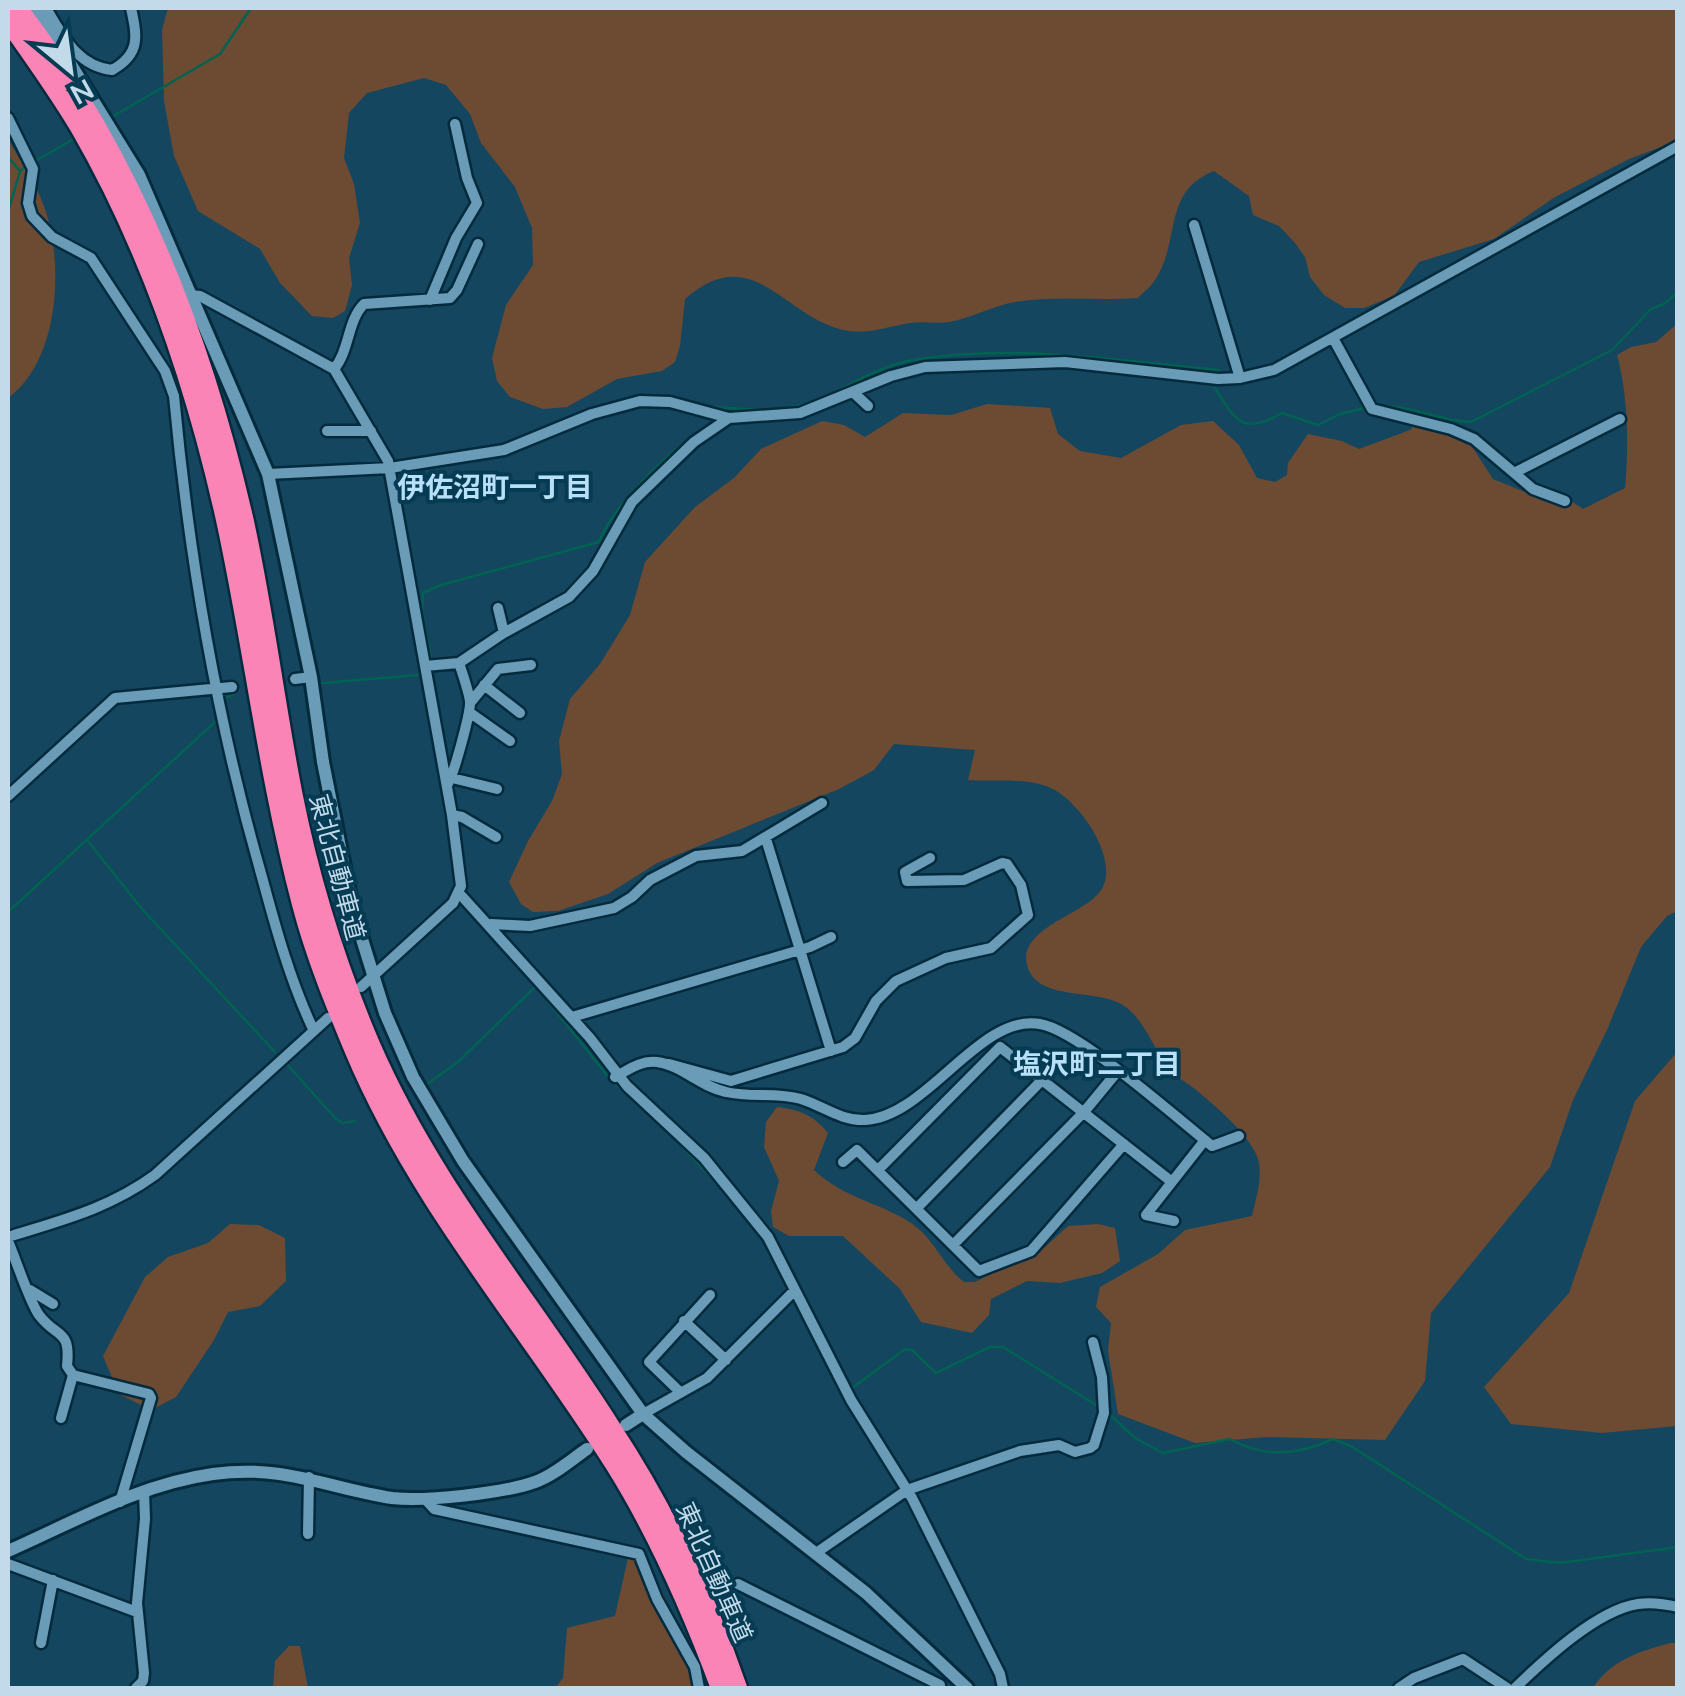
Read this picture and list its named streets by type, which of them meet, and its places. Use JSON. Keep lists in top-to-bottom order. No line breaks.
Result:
{"streets":{"highway":["東北自動車道"]},"districts":["伊佐沼町一丁目","塩沢町二丁目"],"north":"bottom right"}
